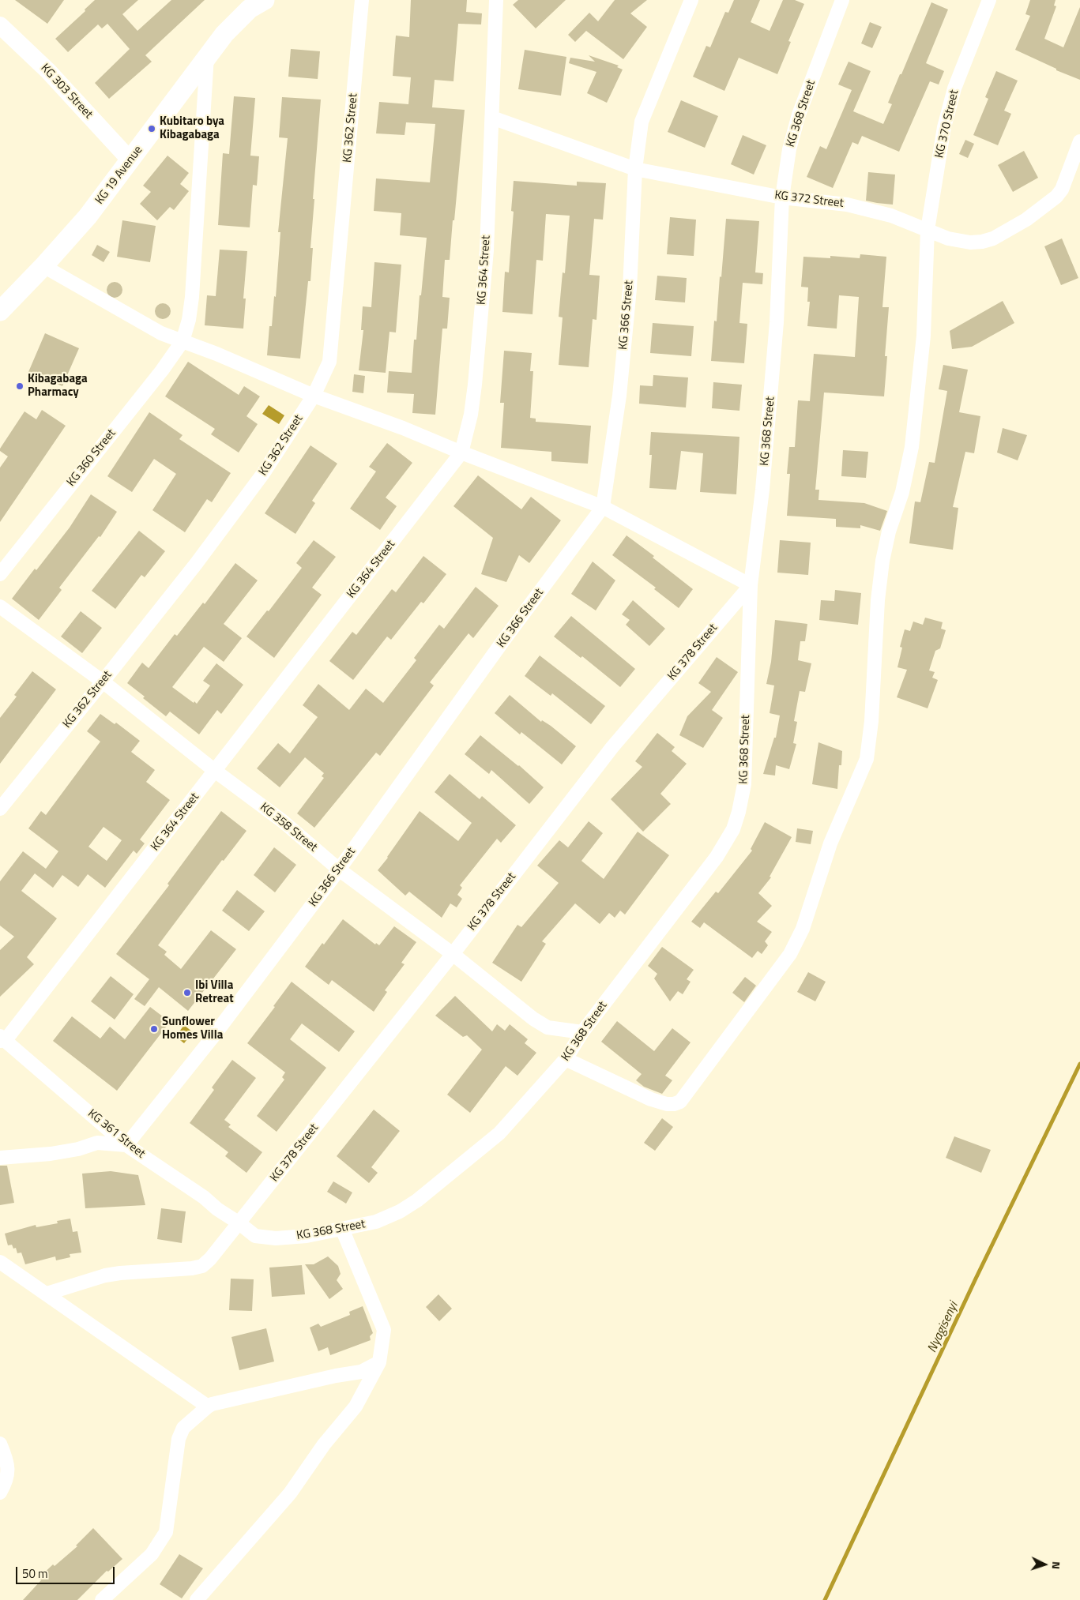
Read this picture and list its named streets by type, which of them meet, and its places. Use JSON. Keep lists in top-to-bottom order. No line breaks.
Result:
{"streets":{"main road":["KG 19 Avenue"],"street":["KG 303 Street","KG 368 Street","KG 370 Street","KG 362 Street","KG 372 Street","KG 364 Street","KG 366 Street","KG 360 Street","KG 378 Street","KG 358 Street","KG 361 Street"]},"crossings":[["KG 303 Street","KG 19 Avenue"],["KG 368 Street","KG 370 Street"],["KG 368 Street","KG 372 Street"],["KG 368 Street","KG 378 Street"],["KG 368 Street","KG 358 Street"],["KG 368 Street","KG 361 Street"],["KG 370 Street","KG 372 Street"],["KG 362 Street","KG 358 Street"],["KG 19 Avenue","KG 360 Street"],["KG 372 Street","KG 364 Street"],["KG 372 Street","KG 366 Street"],["KG 364 Street","KG 358 Street"],["KG 364 Street","KG 361 Street"],["KG 366 Street","KG 358 Street"],["KG 366 Street","KG 361 Street"],["KG 378 Street","KG 358 Street"],["KG 378 Street","KG 361 Street"]],"water":["Nyagisenyi"],"places":["Kubitaro bya Kibagabaga","Kibagabaga Pharmacy","Ibi Villa Retreat","Sunflower Homes Villa"],"scale_bar":"50 m","north":"right"}
